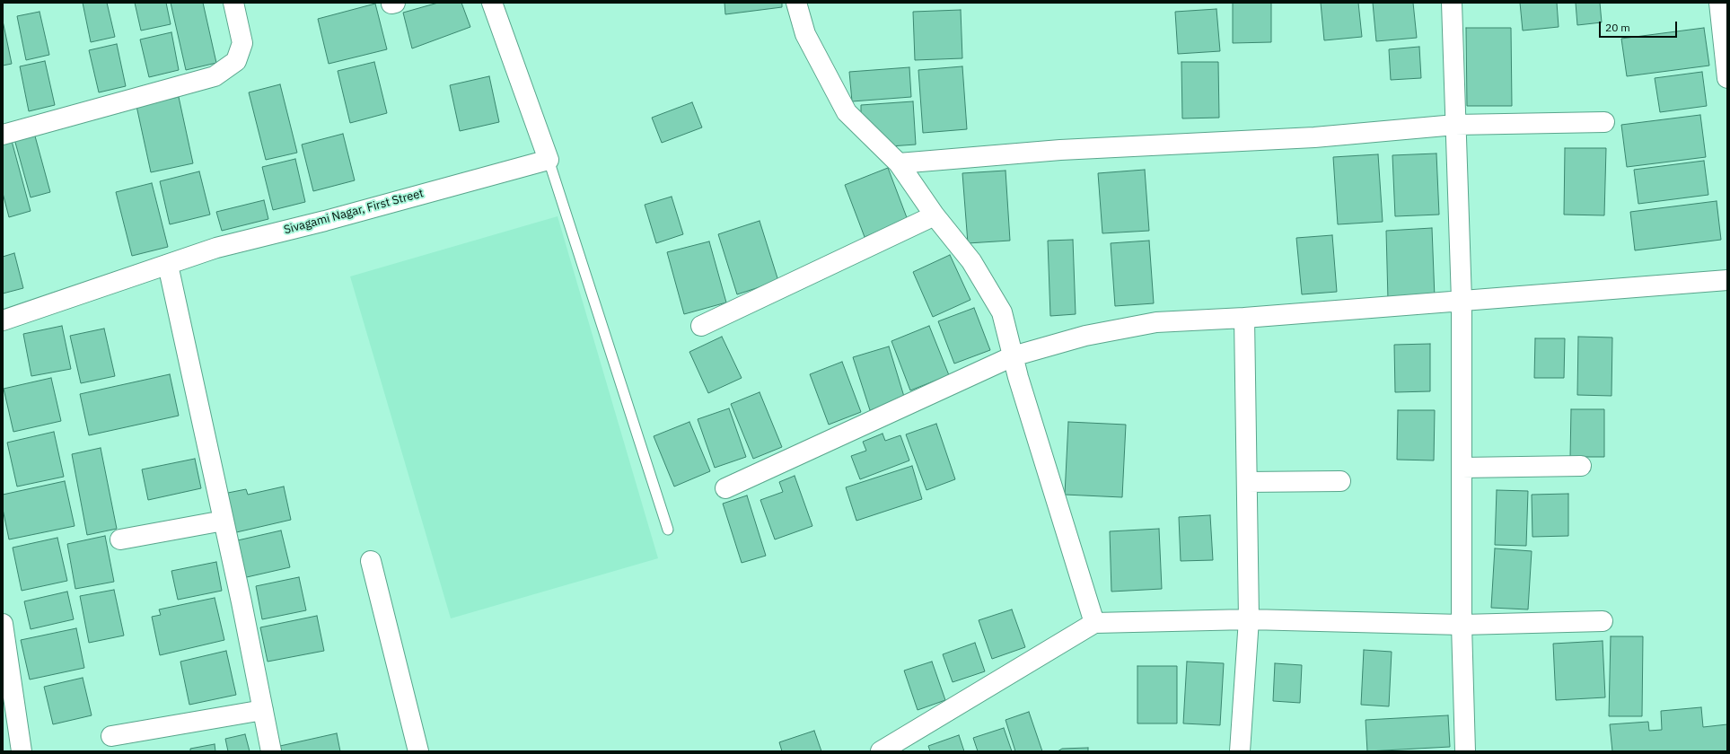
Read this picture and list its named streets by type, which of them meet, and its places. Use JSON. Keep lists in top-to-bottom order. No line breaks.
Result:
{"streets":{"street":["Sivagami Nagar, First Street"]},"scale_bar":"20 m"}
